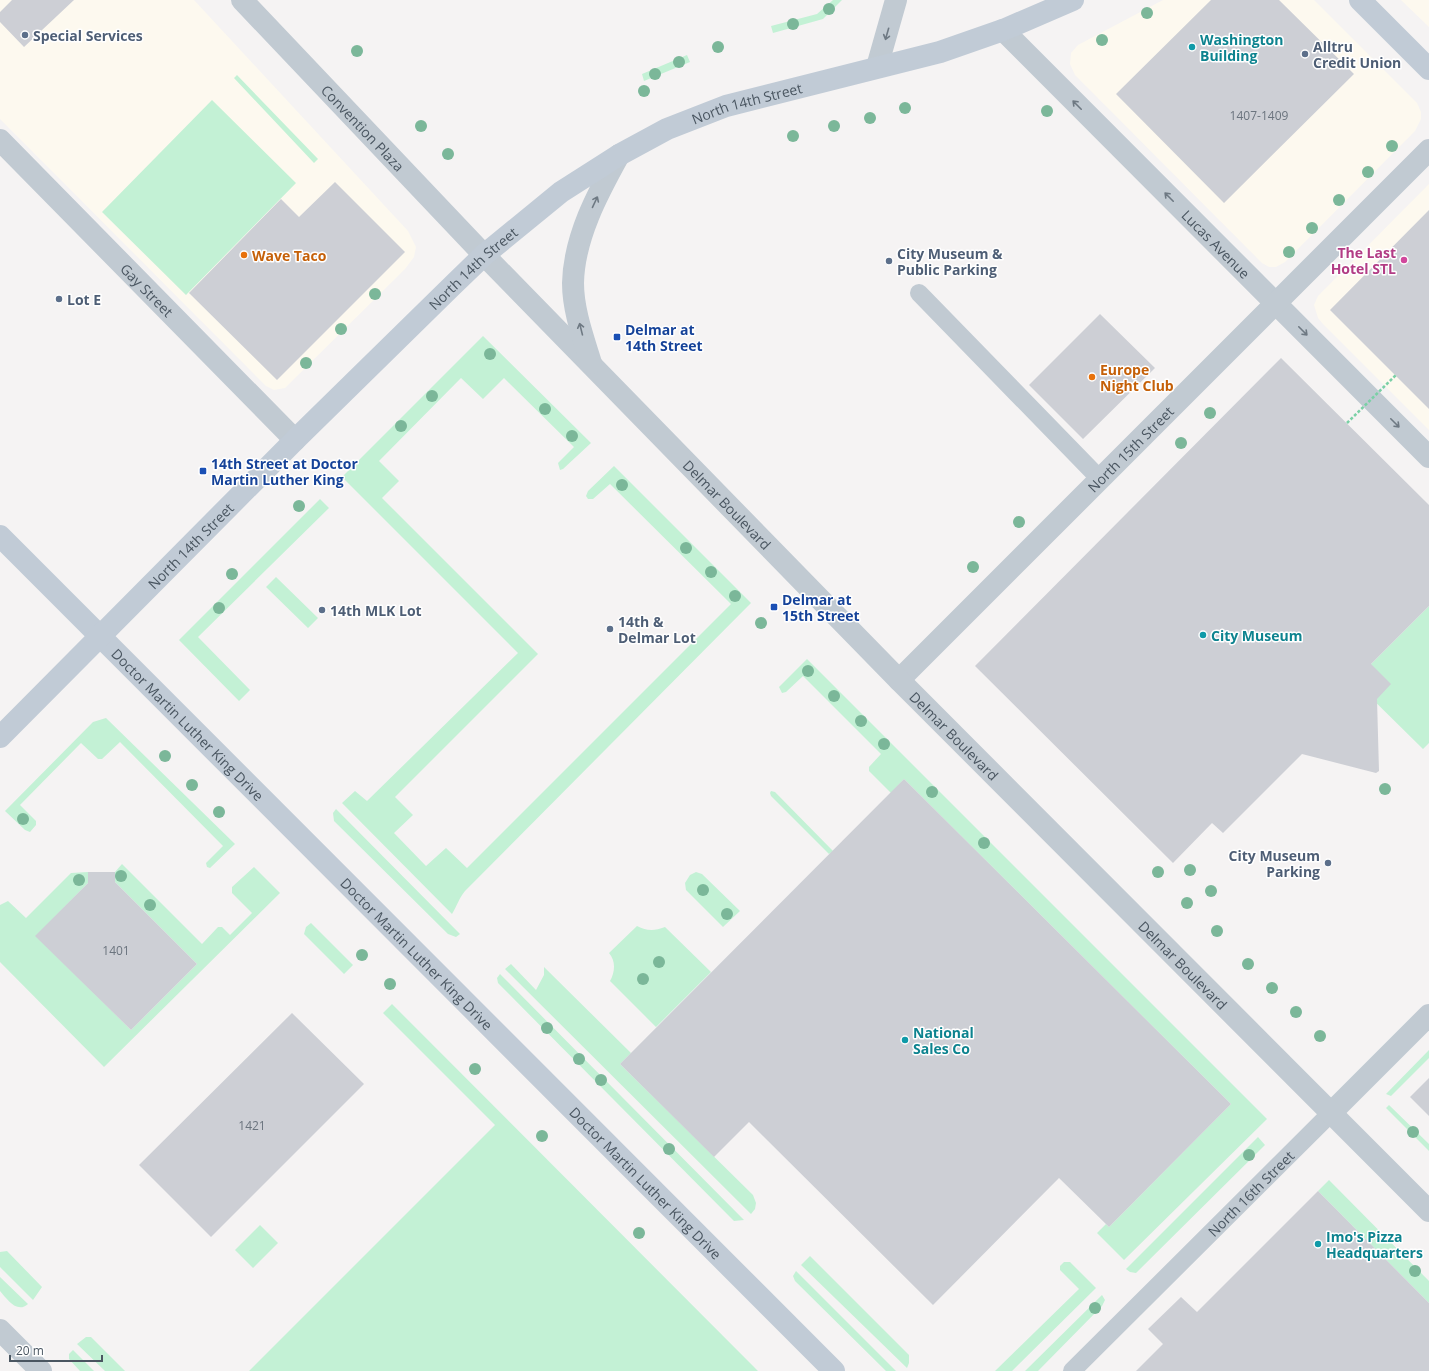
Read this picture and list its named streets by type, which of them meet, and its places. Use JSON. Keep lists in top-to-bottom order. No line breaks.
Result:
{"streets":{"main road":["North 14th Street","Doctor Martin Luther King Drive"],"street":["Convention Plaza","Lucas Avenue","Gay Street","North 15th Street","Delmar Boulevard","North 16th Street"]},"crossings":[["North 14th Street","Convention Plaza"],["North 14th Street","Lucas Avenue"],["North 14th Street","Gay Street"],["North 14th Street","Delmar Boulevard"],["North 14th Street","Doctor Martin Luther King Drive"],["Convention Plaza","Delmar Boulevard"],["Lucas Avenue","North 15th Street"],["North 15th Street","Delmar Boulevard"],["Delmar Boulevard","North 16th Street"]],"places":{"other":["Special Services","Washington Building","Alltru Credit Union","Wave Taco","The Last Hotel STL","City Museum & Public Parking","Lot E","Europe Night Club","14th MLK Lot","14th & Delmar Lot","City Museum","City Museum Parking","National Sales Co","Imo's Pizza Headquarters"],"transit":["Delmar at 14th Street","14th Street at Doctor Martin Luther King","Delmar at 15th Street"]},"house_numbers":["1407-1409","1401","1421"],"scale_bar":"20 m"}
